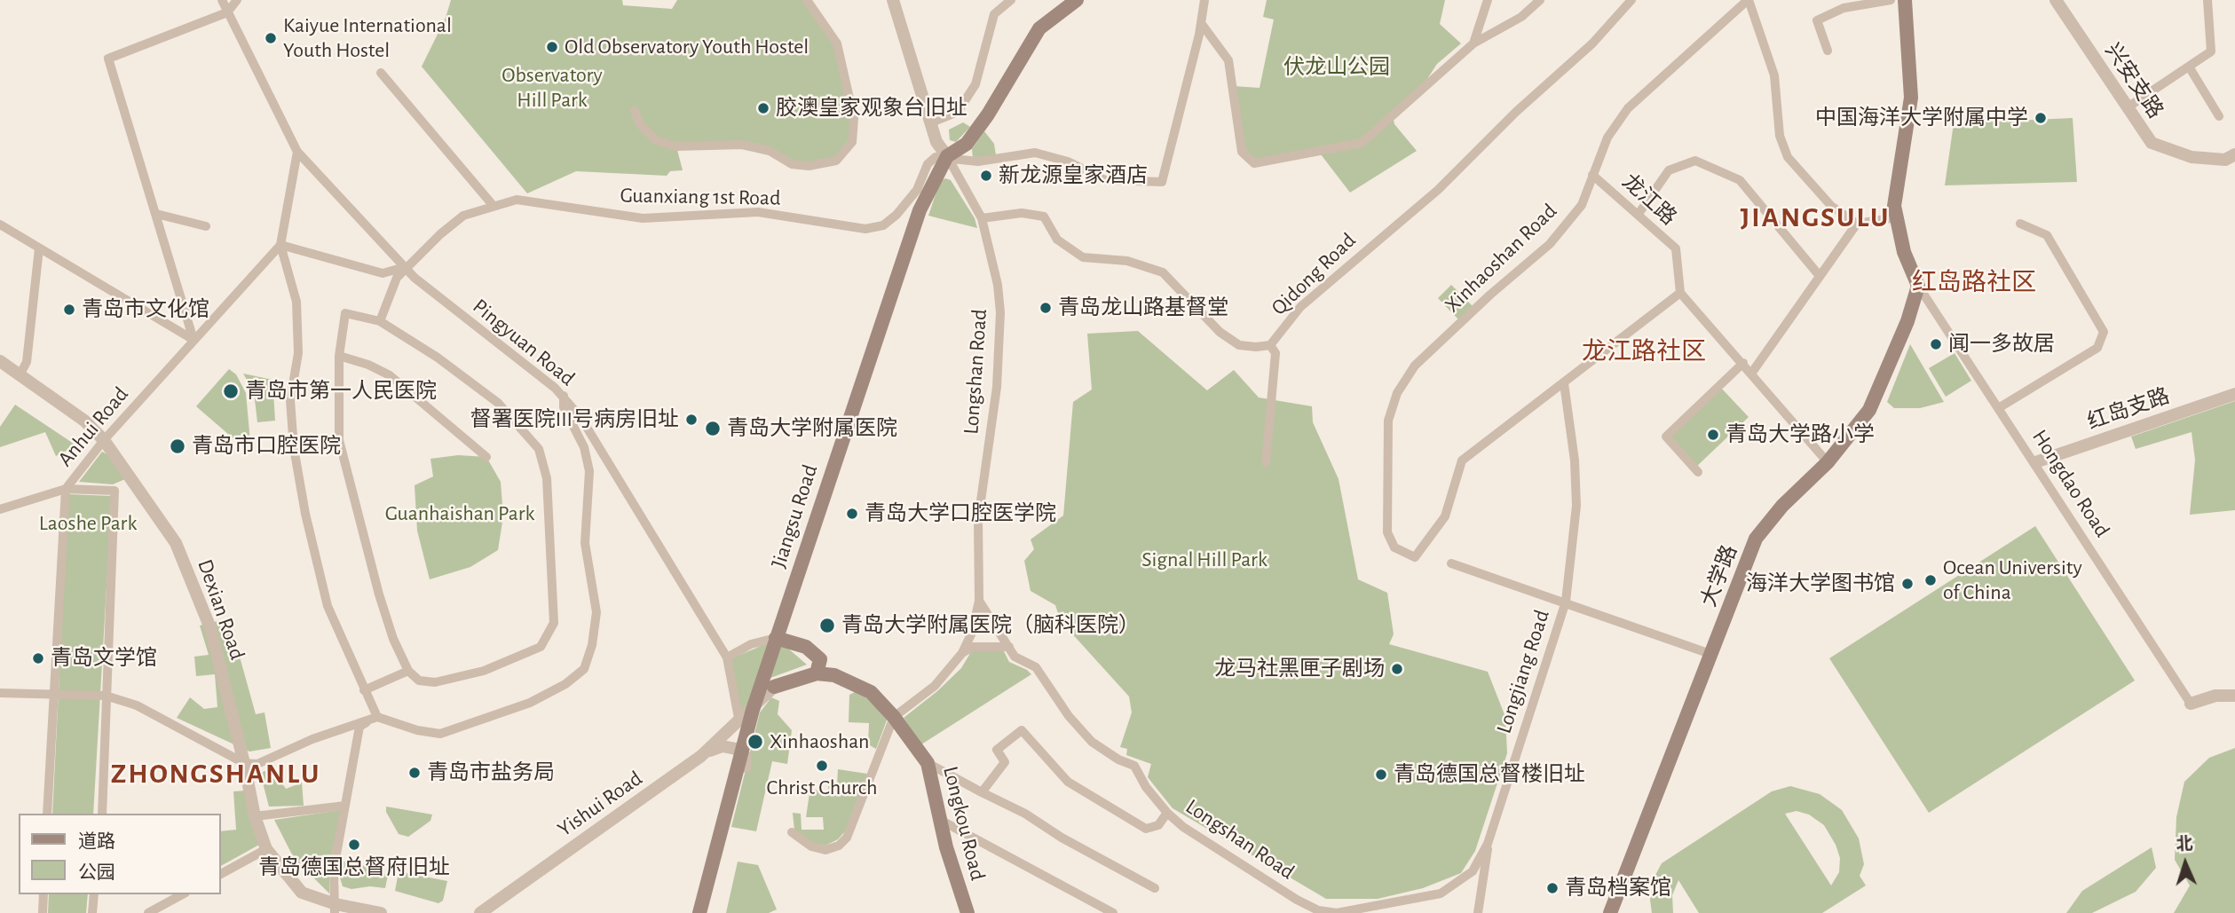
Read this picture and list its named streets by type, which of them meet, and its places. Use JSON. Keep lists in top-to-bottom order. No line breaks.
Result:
{"streets":{"main road":["Jiangsu Road","大学路","Longkou Road"],"street":["兴安支路","Guanxiang 1st Road","龙江路","Xinhaoshan Road","Qidong Road","Pingyuan Road","Longshan Road","红岛支路","Anhui Road","Hongdao Road","Dexian Road","Longjiang Road","Yishui Road"]},"crossings":[["Guanxiang 1st Road","Pingyuan Road"],["Guanxiang 1st Road","Longshan Road"],["Guanxiang 1st Road","Jiangsu Road"],["龙江路","Xinhaoshan Road"],["Xinhaoshan Road","Longjiang Road"],["Qidong Road","Longshan Road"],["Longshan Road","Jiangsu Road"],["Longshan Road","Longjiang Road"],["Longshan Road","Longkou Road"],["红岛支路","Hongdao Road"],["Anhui Road","Dexian Road"],["Hongdao Road","大学路"],["Jiangsu Road","Yishui Road"]],"districts":["JIANGSULU","红岛路社区","龙江路社区","ZHONGSHANLU"],"parks":["伏龙山公园","Observatory Hill Park","Guanhaishan Park","Laoshe Park","Signal Hill Park"],"places":["Kaiyue International Youth Hostel","Old Observatory Youth Hostel","胶澳皇家观象台旧址","中国海洋大学附属中学","新龙源皇家酒店","青岛龙山路基督堂","青岛市文化馆","闻一多故居","青岛市第一人民医院","督署医院III号病房旧址","青岛大学附属医院","青岛大学路小学","青岛市口腔医院","青岛大学口腔医学院","Ocean University of China","海洋大学图书馆","青岛大学附属医院（脑科医院）","青岛文学馆","龙马社黑匣子剧场","Xinhaoshan","Christ Church","青岛市盐务局","青岛德国总督楼旧址","青岛德国总督府旧址","青岛档案馆"],"legend":["道路","公园"],"north":"top"}
